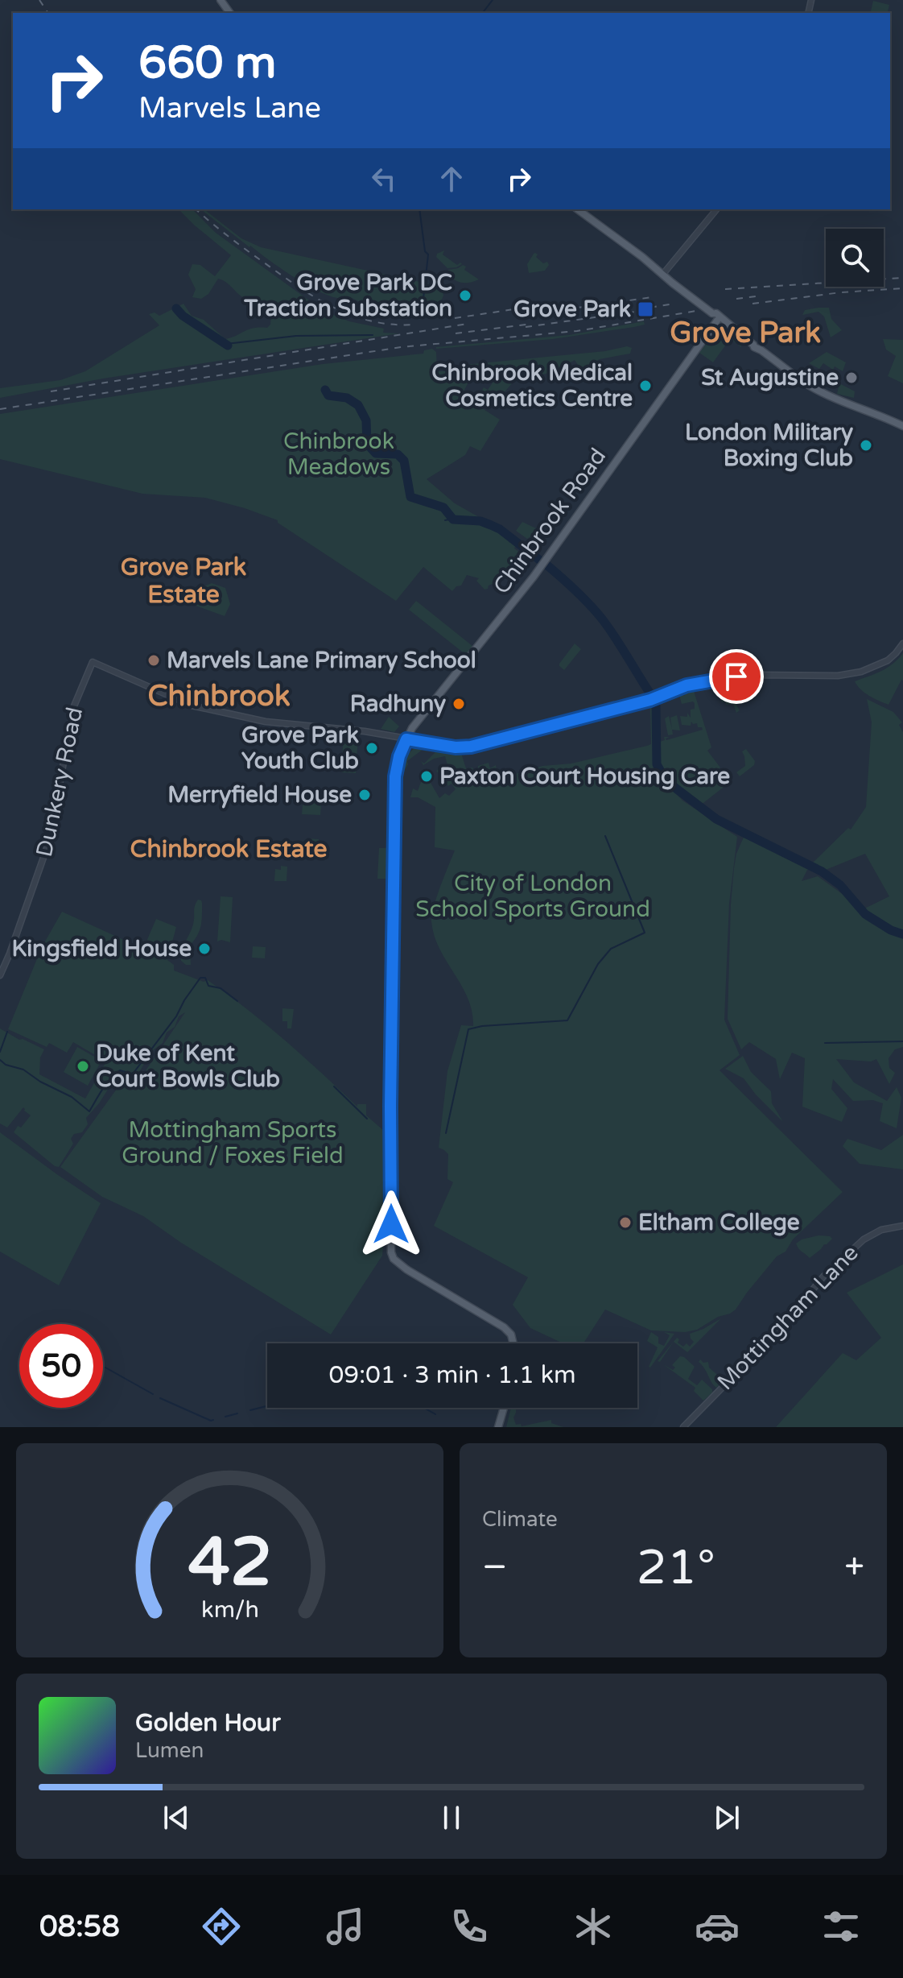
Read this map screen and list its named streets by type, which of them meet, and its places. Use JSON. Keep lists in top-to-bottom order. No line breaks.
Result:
{"streets":{"main road":["Chinbrook Road"],"street":["Dunkery Road","Mottingham Lane"]},"crossings":[["Chinbrook Road","Dunkery Road"]],"districts":["Grove Park","Grove Park Estate","Chinbrook","Chinbrook Estate"],"parks":["Chinbrook Meadows","City of London School Sports Ground","Mottingham Sports Ground / Foxes Field"],"places":{"other":["Grove Park DC Traction Substation","St Augustine","Chinbrook Medical Cosmetics Centre","London Military Boxing Club","Marvels Lane Primary School","Radhuny","Grove Park Youth Club","Paxton Court Housing Care","Merryfield House","Kingsfield House","Duke of Kent Court Bowls Club","Eltham College"],"transit":["Grove Park"]},"page":{"turn":["660 m","Marvels Lane"],"limit":"50","trip":"09:01 · 3 min · 1.1 km","tile":"Climate","heat":["−","21°","+"],"song":["Golden Hour","Lumen"],"tabs":"08:58","gauge":["42","km/h"]}}
